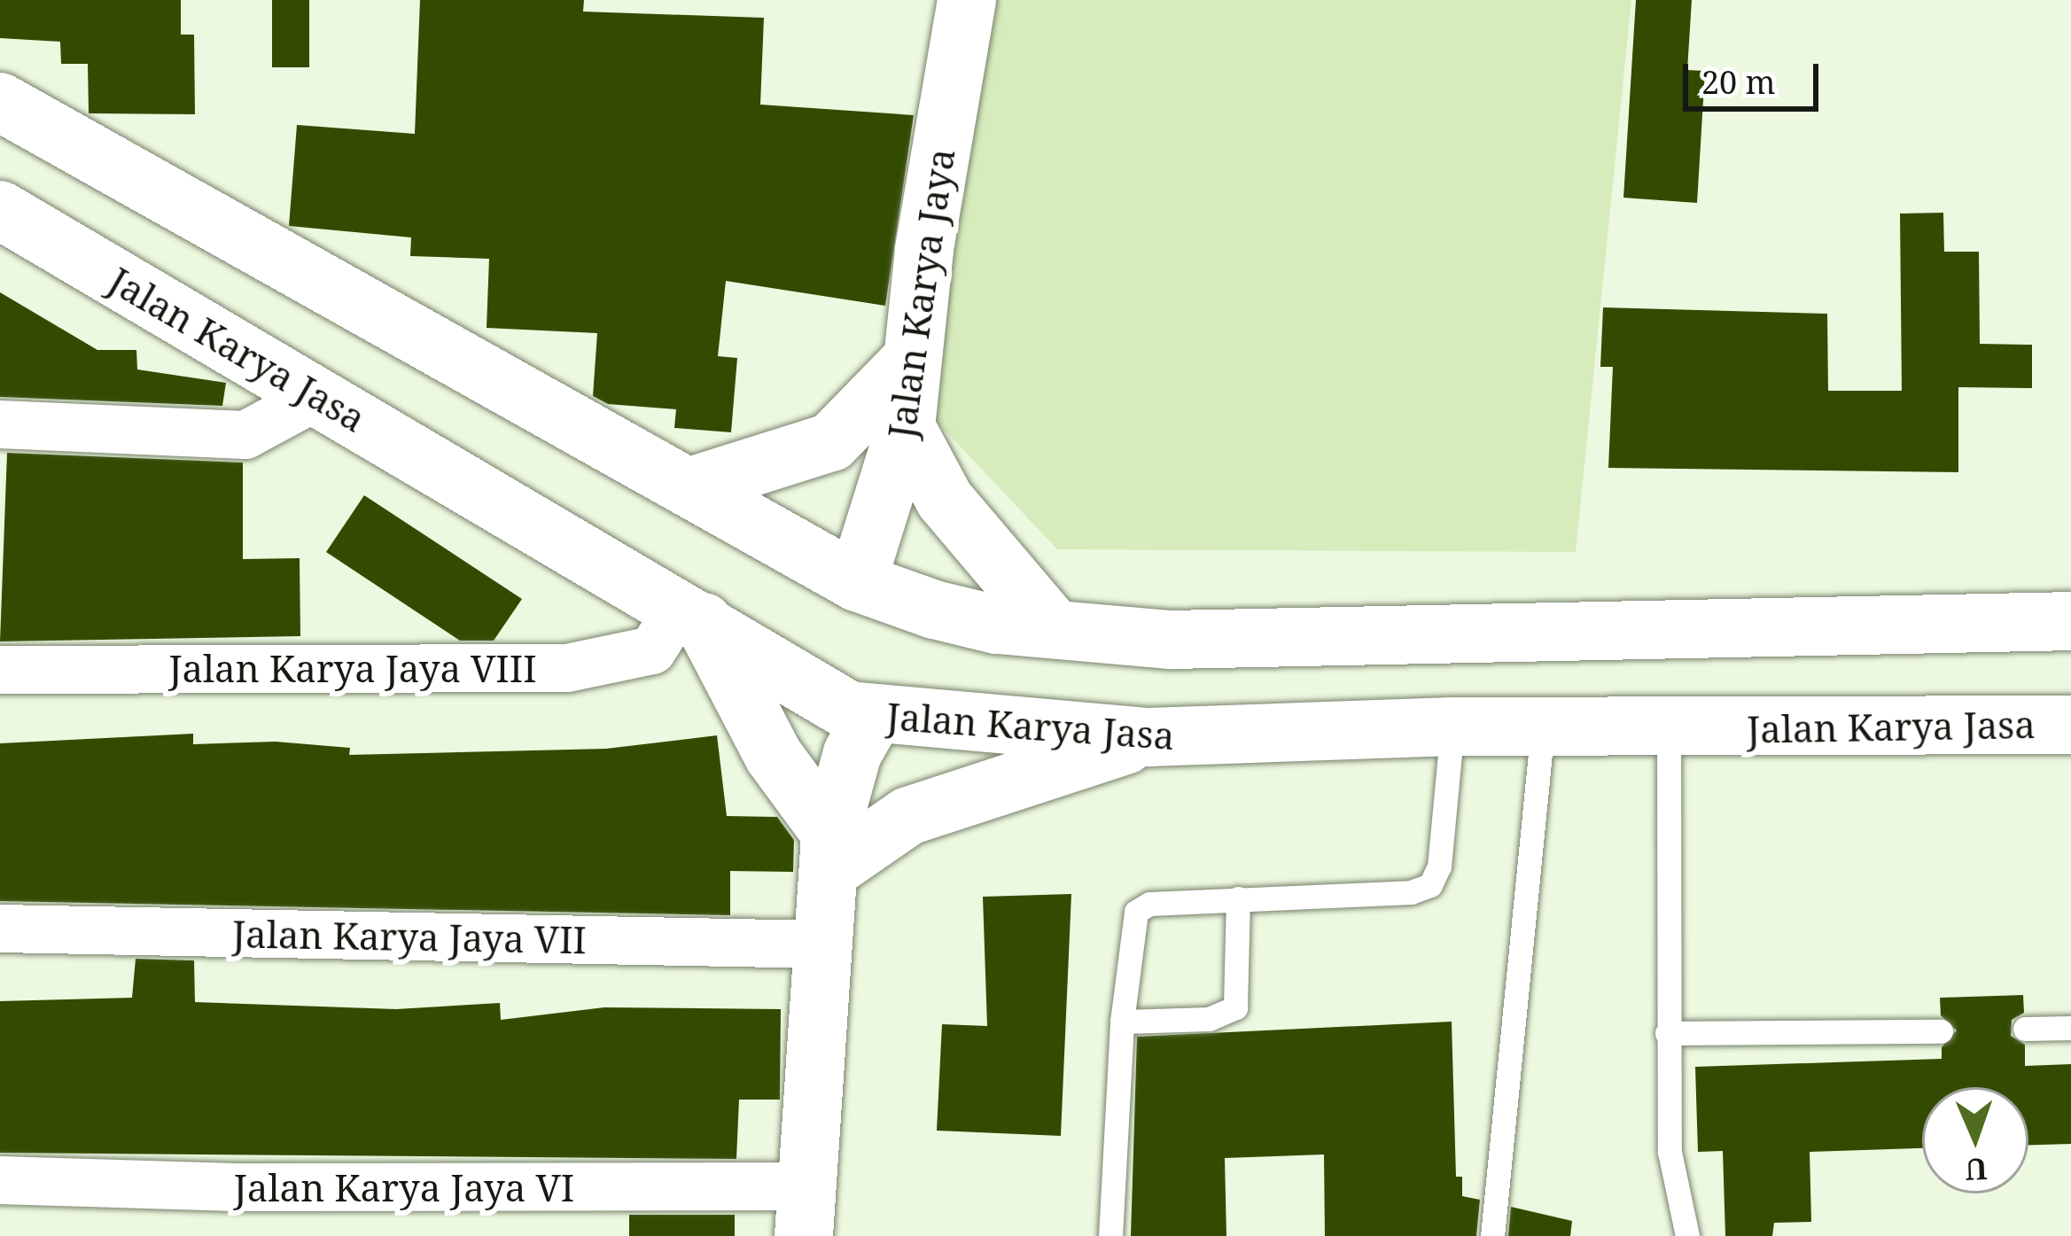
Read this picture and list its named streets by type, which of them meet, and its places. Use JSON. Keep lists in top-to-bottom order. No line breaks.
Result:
{"streets":{"main road":["Jalan Karya Jaya","Jalan Karya Jasa"],"street":["Jalan Karya Jaya VIII","Jalan Karya Jaya VII","Jalan Karya Jaya VI"]},"crossings":[["Jalan Karya Jasa","Jalan Karya Jaya VIII"]],"scale_bar":"20 m","north":"bottom"}
